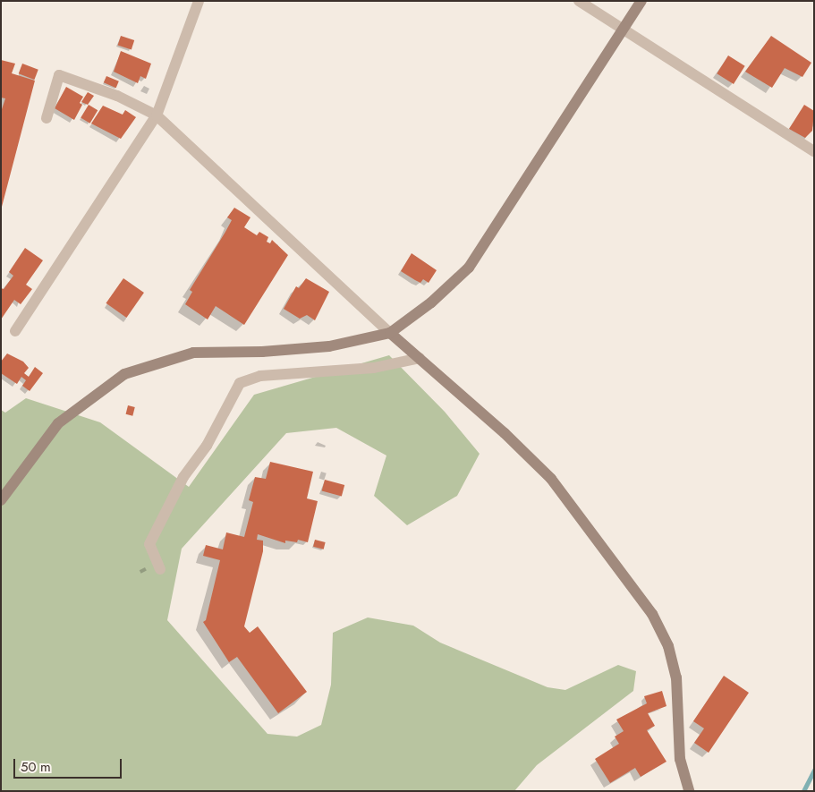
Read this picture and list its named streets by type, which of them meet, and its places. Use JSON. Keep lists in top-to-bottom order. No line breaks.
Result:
{"scale_bar":"50 m"}
